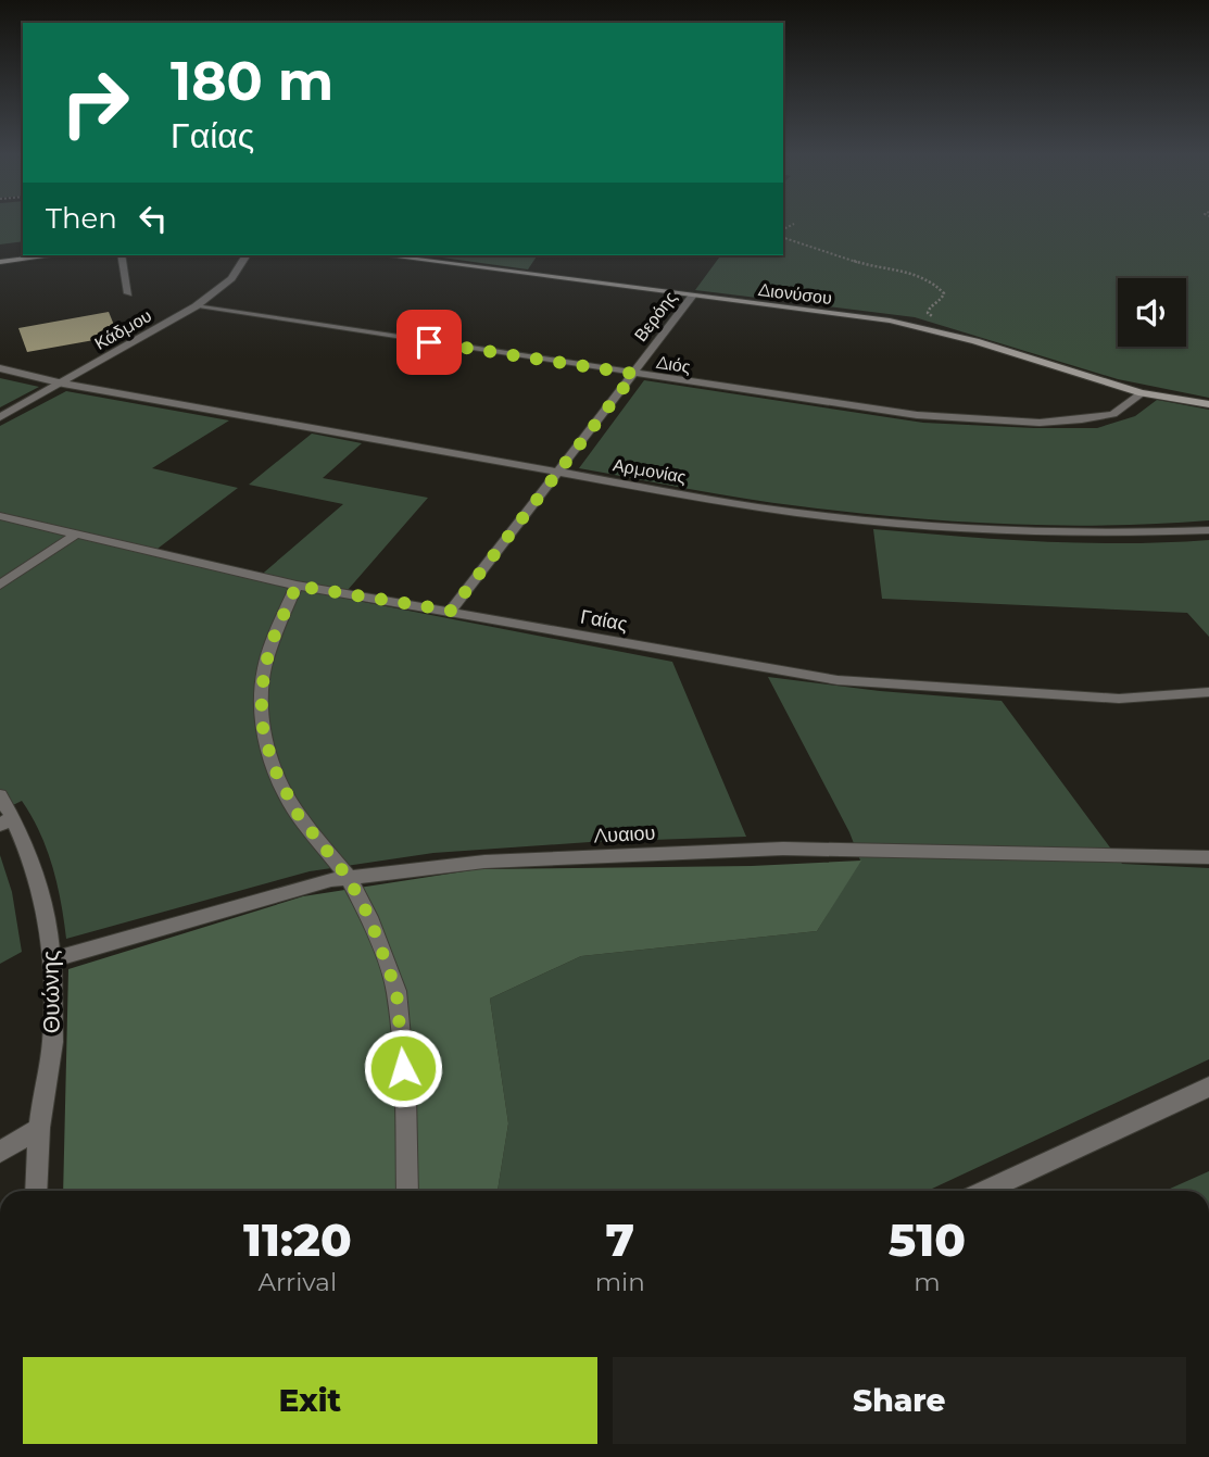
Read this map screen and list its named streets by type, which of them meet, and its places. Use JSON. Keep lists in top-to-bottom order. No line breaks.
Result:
{"streets":{"main road":["Διονύσου"],"street":["Βερόης","Κάδμου","Διός","Αρμονίας","Γαίας","Λυαιου","Θυώνης"]},"crossings":[["Διονύσου","Βερόης"],["Διονύσου","Διός"],["Βερόης","Διός"],["Βερόης","Αρμονίας"],["Βερόης","Γαίας"],["Κάδμου","Διός"],["Κάδμου","Αρμονίας"],["Λυαιου","Θυώνης"]],"page":{"turn":["180 m","Γαίας"],"then":"Then","eta":["11:20","Arrival","7","min","510","m"],"buttons":["Exit","Share"]}}
